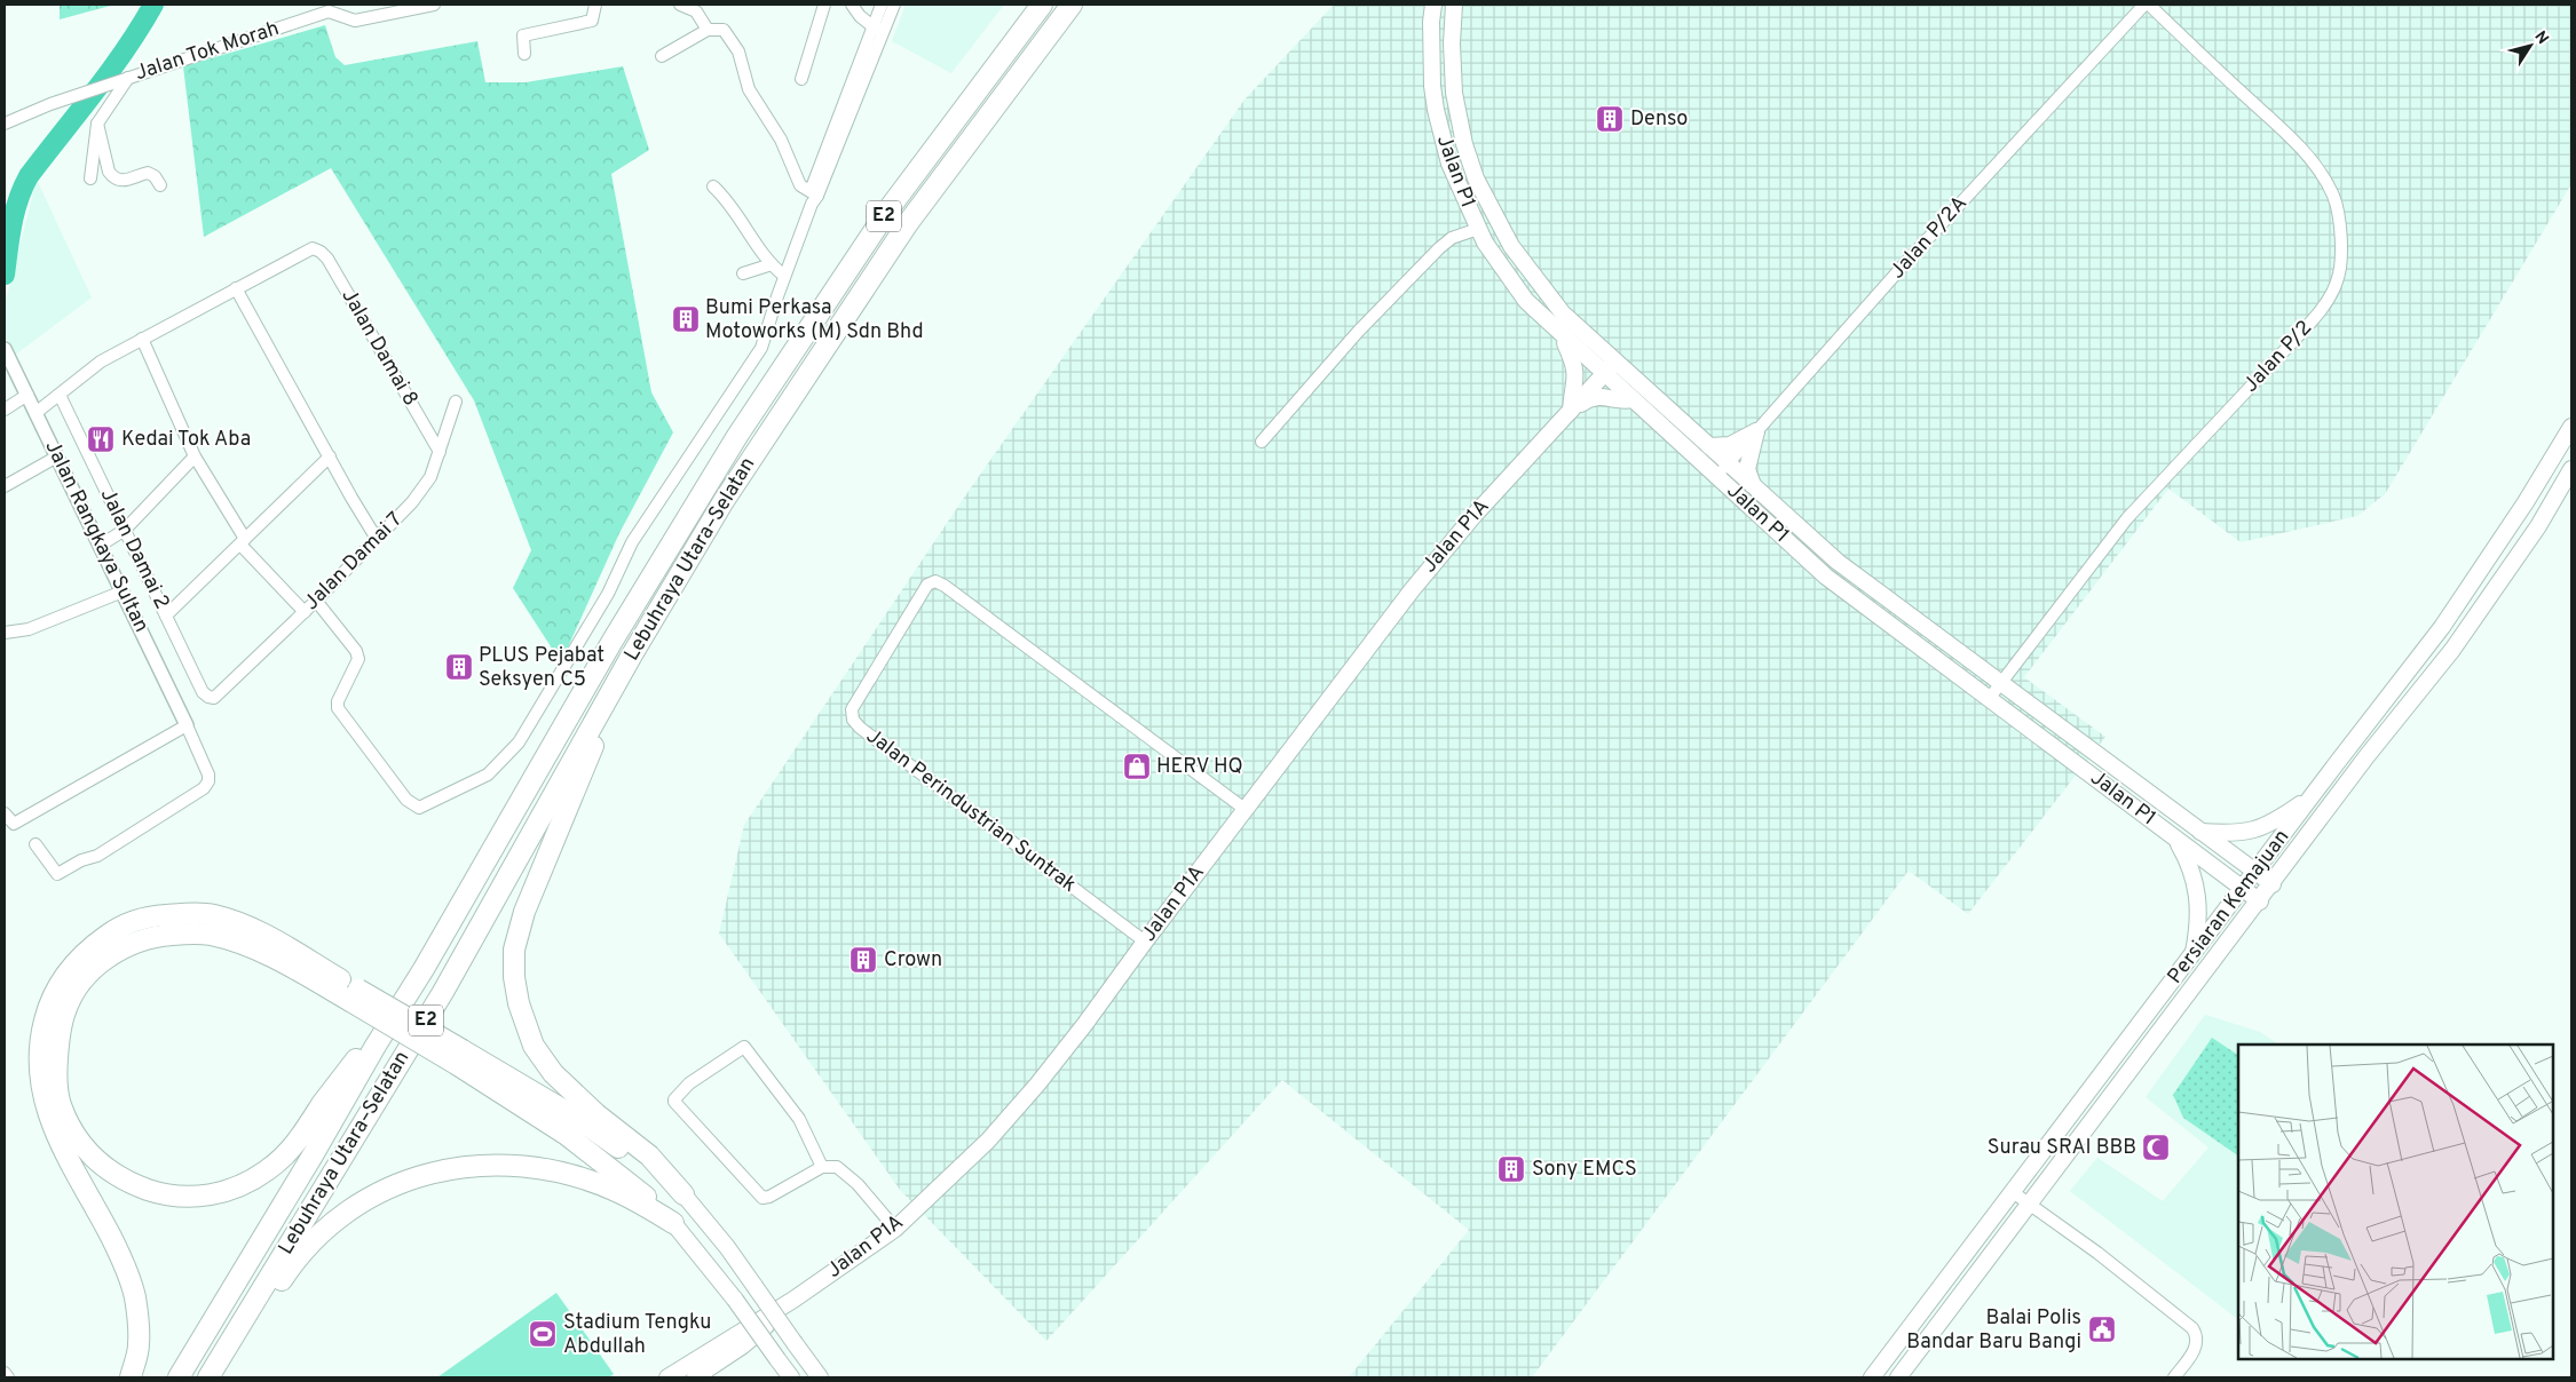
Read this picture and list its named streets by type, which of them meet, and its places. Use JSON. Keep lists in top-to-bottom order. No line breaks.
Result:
{"streets":{"highway":["E2","Lebuhraya Utara–Selatan"],"main road":["Jalan P1","Jalan P1A","Persiaran Kemajuan"],"street":["Jalan Tok Morah","Jalan P/2A","Jalan Damai 8","Jalan P/2","Jalan Rangkaya Sultan","Jalan Damai 2","Jalan Damai 7","Jalan Perindustrian Suntrak"]},"crossings":[["Jalan P1","Jalan P/2A"],["Jalan P1","Jalan P/2"],["Jalan P1","Jalan P1A"],["Jalan P1","Persiaran Kemajuan"],["Jalan Damai 8","Jalan Damai 7"],["Jalan P1A","Jalan Perindustrian Suntrak"],["Jalan Damai 2","Jalan Damai 7"]],"places":{"building":["Denso","Bumi Perkasa Motoworks (M) Sdn Bhd","PLUS Pejabat Seksyen C5","Crown","Sony EMCS"],"restaurant":["Kedai Tok Aba"],"shop":["HERV HQ"],"mosque":["Surau SRAI BBB"],"public building":["Balai Polis Bandar Baru Bangi"],"sports":["Stadium Tengku Abdullah"]},"north":"top right"}
